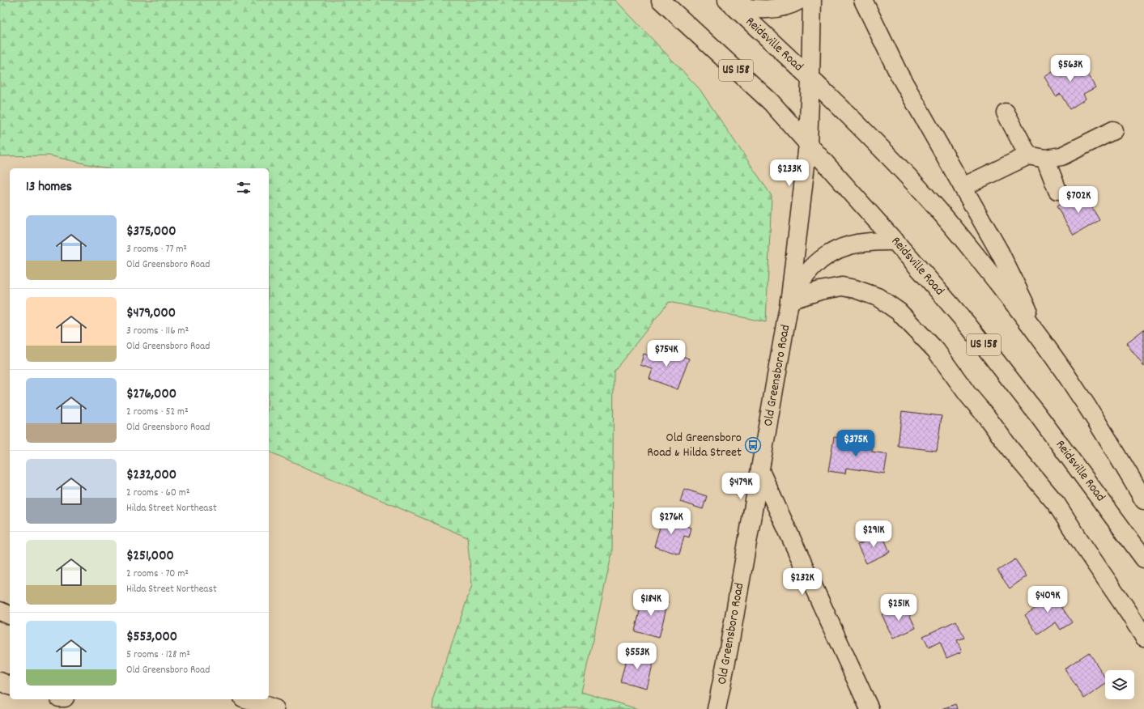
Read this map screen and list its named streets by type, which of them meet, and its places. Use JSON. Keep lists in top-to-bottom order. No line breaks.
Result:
{"streets":{"main road":["Reidsville Road","US 158","Old Greensboro Road"]},"crossings":[["Reidsville Road","Old Greensboro Road"]],"places":{"bus stop":["Old Greensboro Road & Hilda Street"]},"page":{"price":["$563K","$233K","$702K","$754K","$375K","$479K","$276K","$291K","$232K","$409K","$184K","$251K","$553K"],"heading":"13 homes","list":[{"name":"$375,000","note":"3 rooms · 77 m² · Old Greensboro Road"},{"name":"$479,000","note":"3 rooms · 116 m² · Old Greensboro Road"},{"name":"$276,000","note":"2 rooms · 52 m² · Old Greensboro Road"},{"name":"$232,000","note":"2 rooms · 60 m² · Hilda Street Northeast"},{"name":"$251,000","note":"2 rooms · 70 m² · Hilda Street Northeast"},{"name":"$553,000","note":"5 rooms · 128 m² · Old Greensboro Road"}]}}
